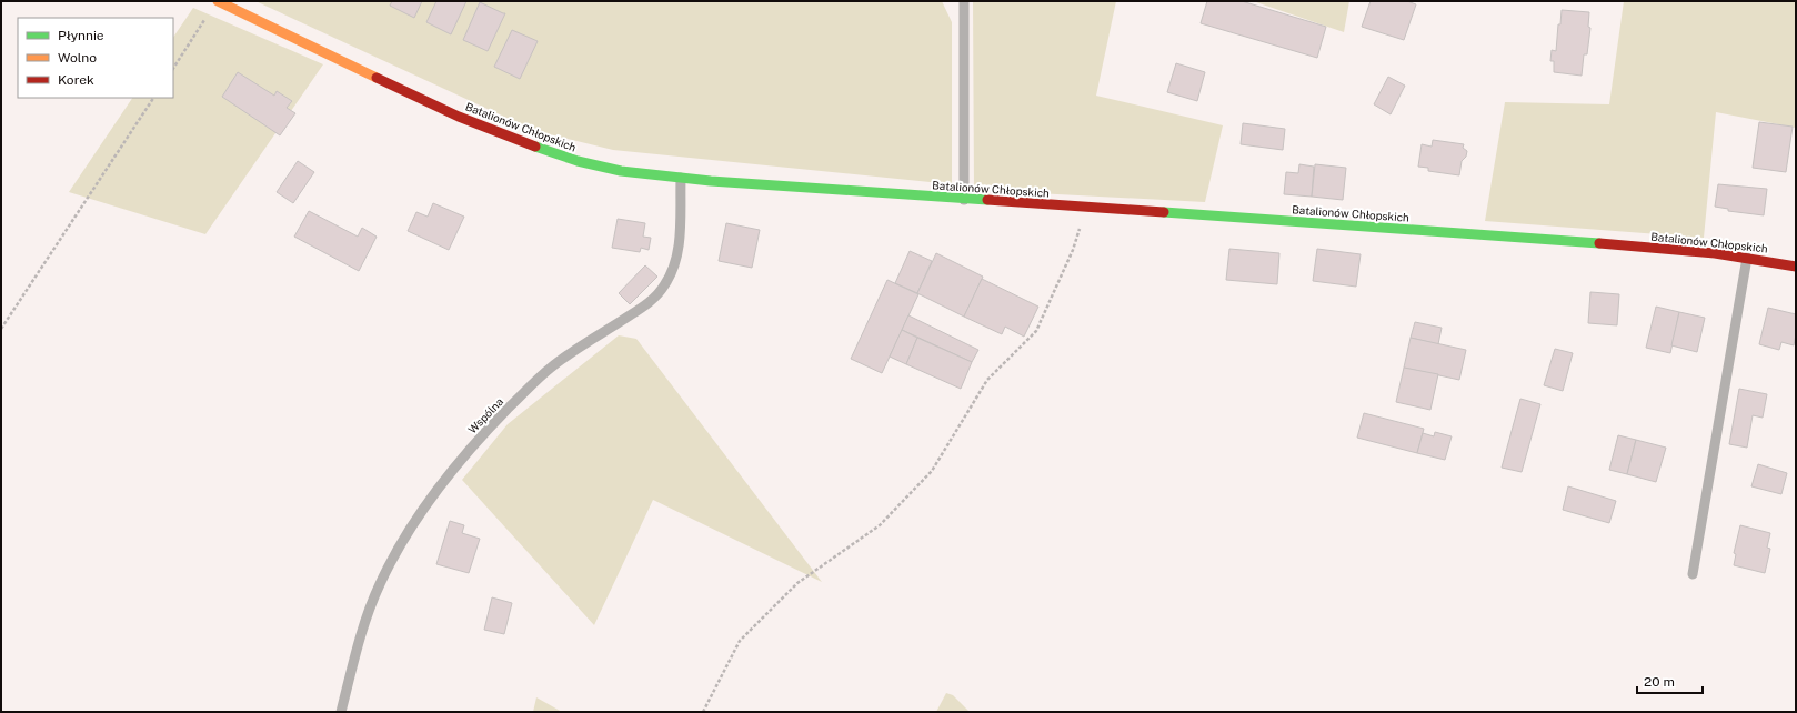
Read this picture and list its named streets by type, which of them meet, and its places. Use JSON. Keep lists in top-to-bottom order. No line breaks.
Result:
{"streets":{"street":["Batalionów Chłopskich"],"lane":["Wspólna"]},"crossings":[["Batalionów Chłopskich","Wspólna"]],"legend":["Płynnie","Wolno","Korek"],"scale_bar":"20 m"}
